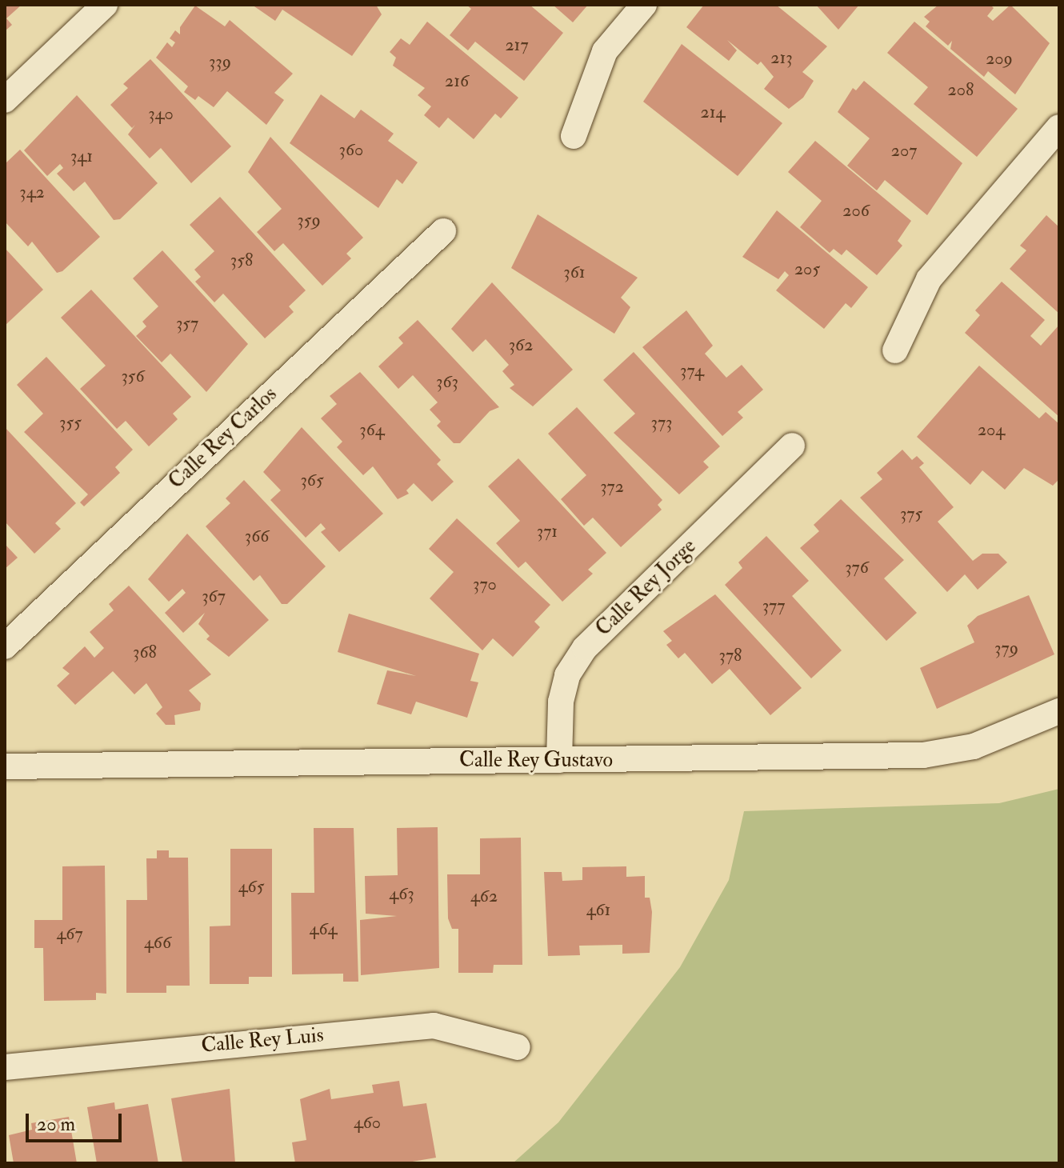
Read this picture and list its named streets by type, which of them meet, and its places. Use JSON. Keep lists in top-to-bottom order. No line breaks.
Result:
{"streets":{"street":["Calle Rey Carlos","Calle Rey Jorge","Calle Rey Gustavo","Calle Rey Luis"]},"crossings":[["Calle Rey Jorge","Calle Rey Gustavo"]],"house_numbers":["217","213","209","339","216","208","214","340","360","207","341","342","206","359","358","205","361","357","362","374","356","363","355","373","364","204","365","372","375","371","366","376","370","367","377","379","368","378","465","463","462","461","464","467","466","460"],"scale_bar":"20 m"}
